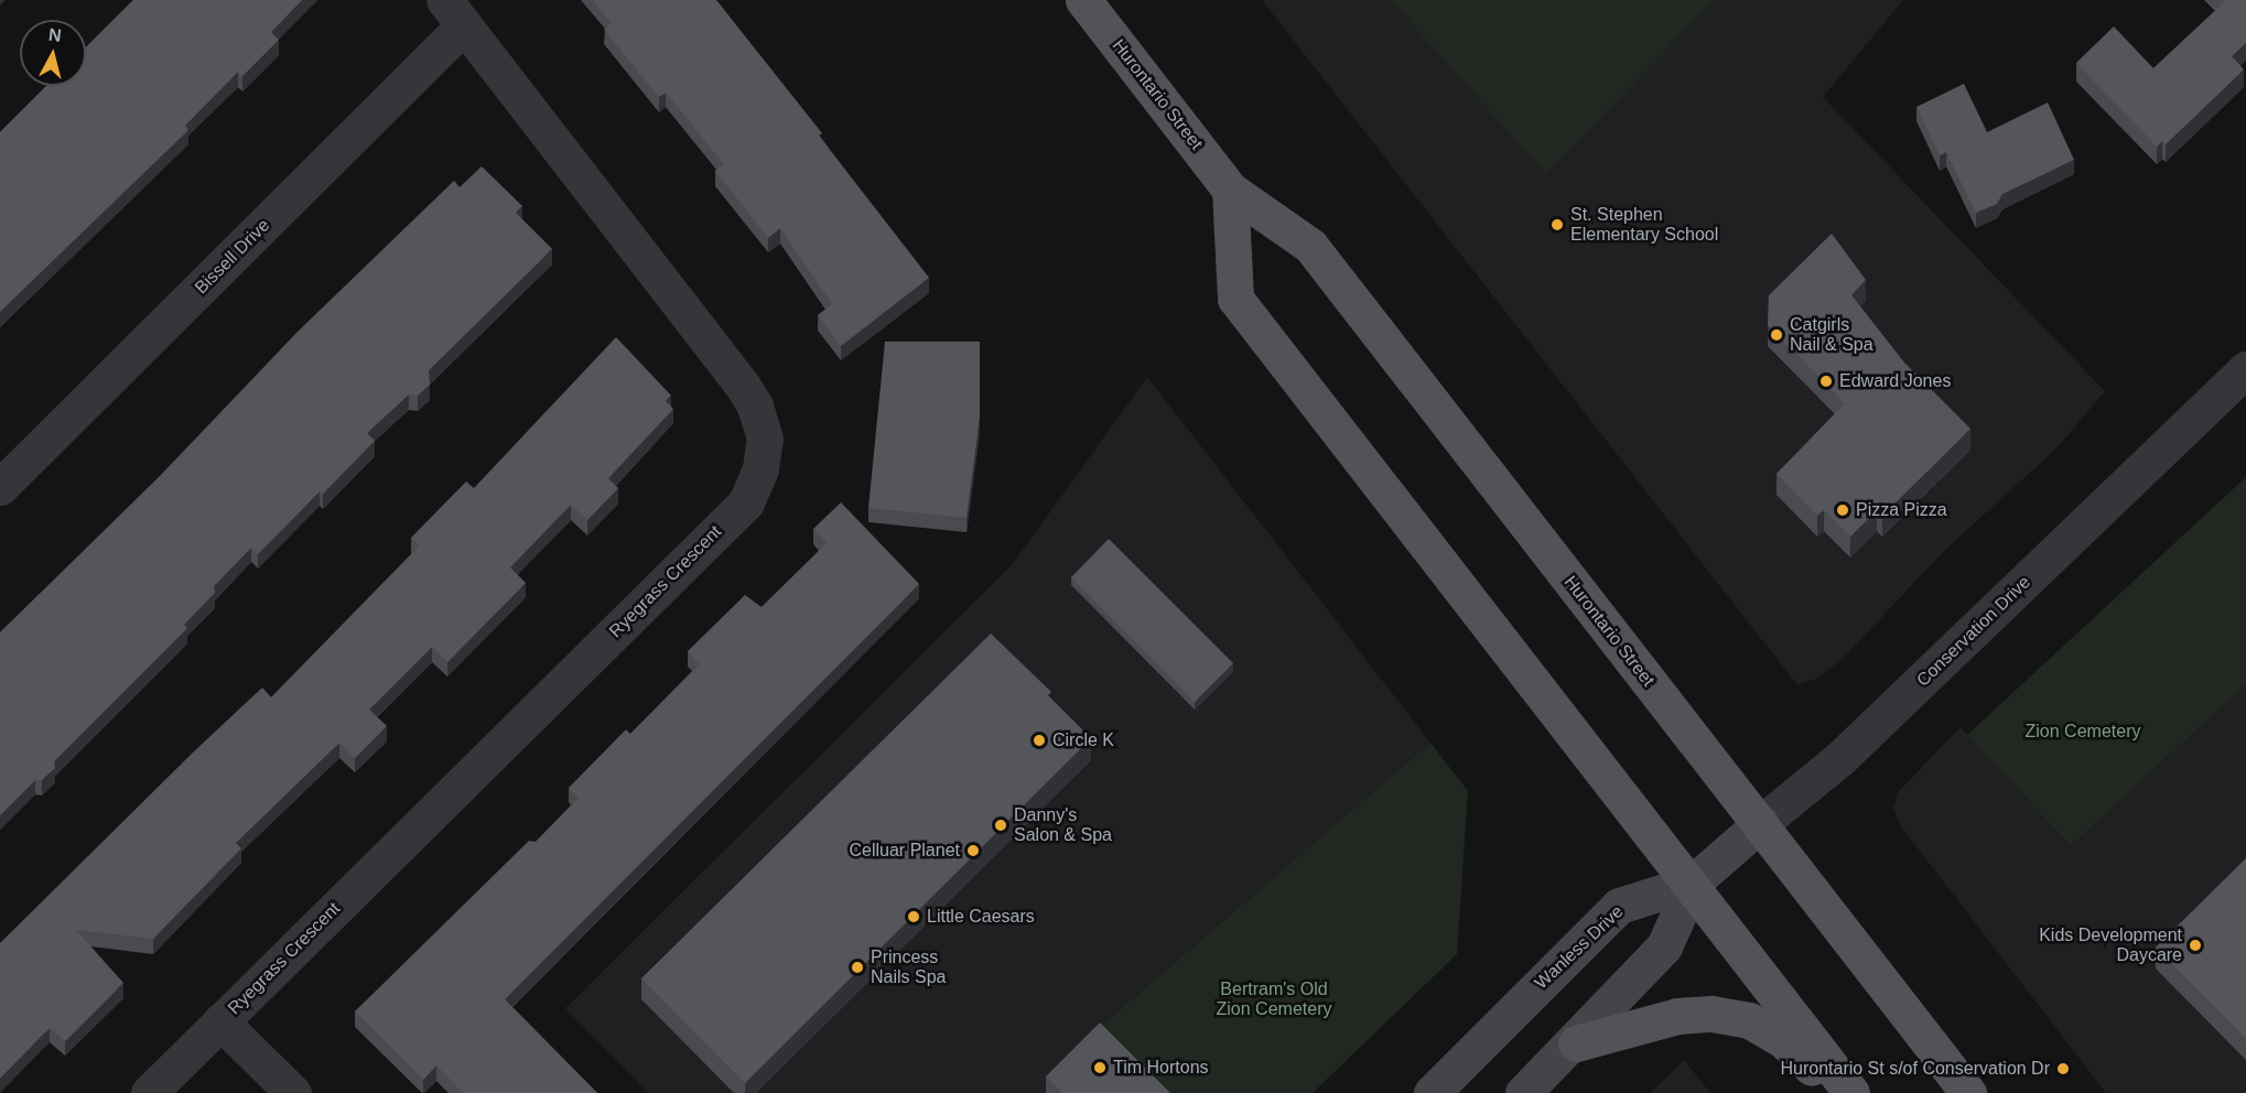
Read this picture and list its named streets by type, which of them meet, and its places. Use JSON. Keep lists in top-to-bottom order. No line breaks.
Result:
{"streets":{"main road":["Hurontario Street","Conservation Drive","Wanless Drive"],"street":["Bissell Drive","Ryegrass Crescent"]},"crossings":[["Hurontario Street","Conservation Drive"],["Bissell Drive","Ryegrass Crescent"],["Conservation Drive","Wanless Drive"]],"parks":["Zion Cemetery","Bertram's Old Zion Cemetery"],"places":["St. Stephen Elementary School","Catgirls Nail & Spa","Edward Jones","Pizza Pizza","Circle K","Danny's Salon & Spa","Celluar Planet","Little Caesars","Kids Development Daycare","Princess Nails Spa","Tim Hortons","Hurontario St s/of Conservation Dr"],"north":"top"}
